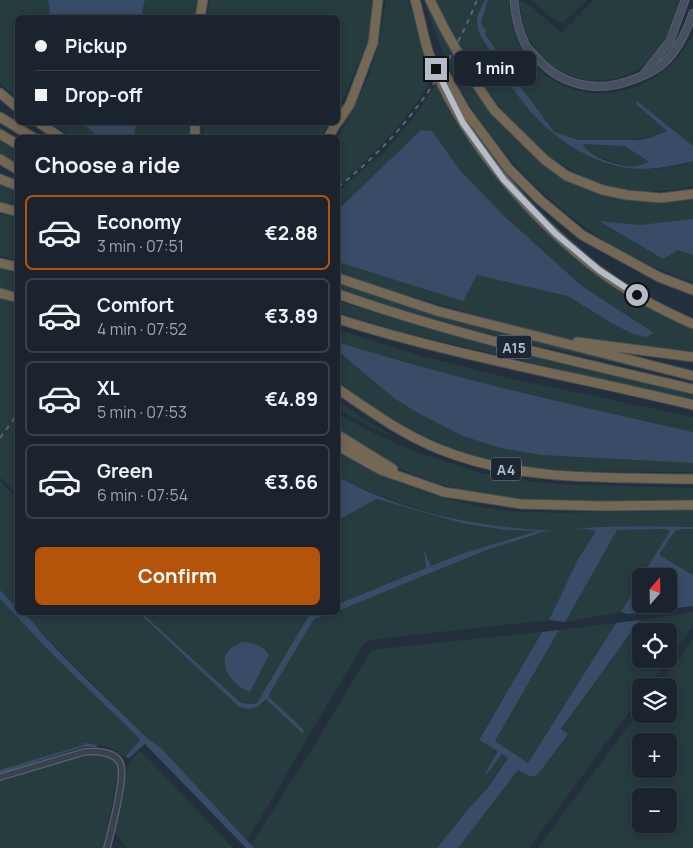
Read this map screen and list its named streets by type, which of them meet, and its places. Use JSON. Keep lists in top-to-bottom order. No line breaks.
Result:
{"streets":{"highway":["A15","A4"]},"north":"top","page":{"banner":["Pickup","Drop-off"],"bubble":"1 min","heading":"Choose a ride","list":[{"name":"Economy","note":"3 min · 07:51","value":"€2.88"},{"name":"Comfort","note":"4 min · 07:52","value":"€3.89"},{"name":"XL","note":"5 min · 07:53","value":"€4.89"},{"name":"Green","note":"6 min · 07:54","value":"€3.66"}],"buttons":"Confirm","map_buttons":["+","−"]}}
